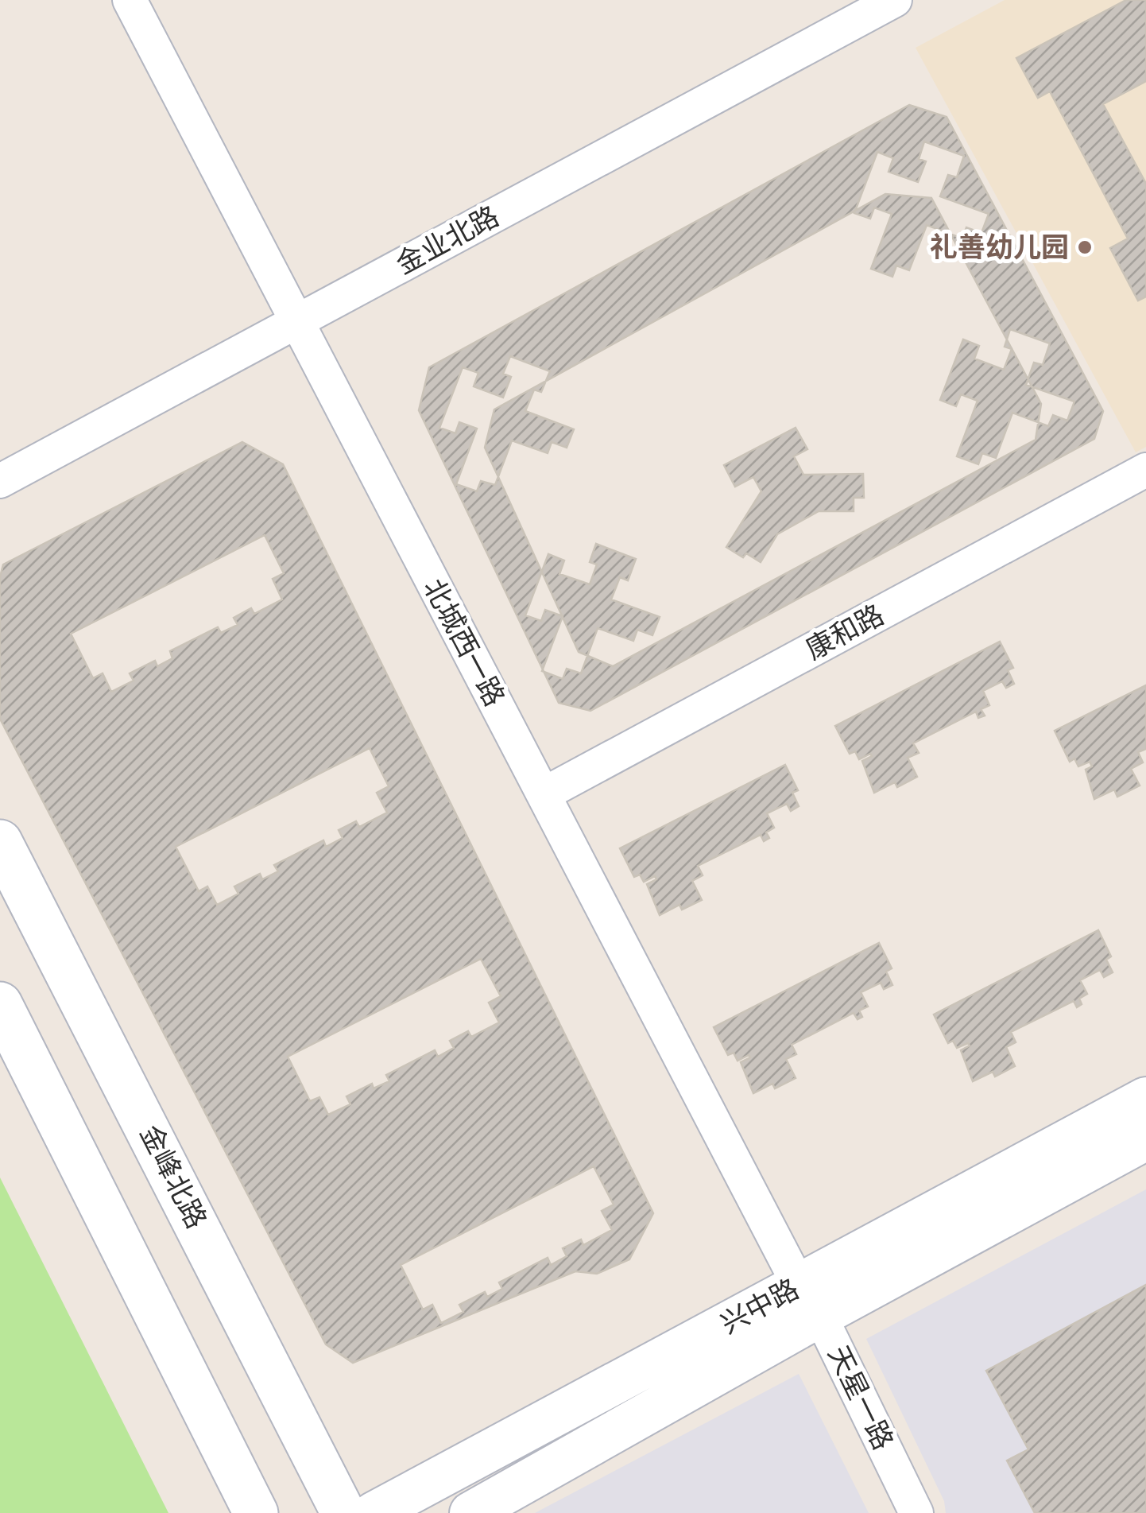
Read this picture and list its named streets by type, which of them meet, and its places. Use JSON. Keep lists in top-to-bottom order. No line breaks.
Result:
{"streets":{"main road":["金峰北路"],"street":["金业北路","康和路","北城西一路","兴中路","天星一路"]},"crossings":[["金业北路","北城西一路"],["康和路","北城西一路"],["北城西一路","兴中路"],["北城西一路","天星一路"],["兴中路","天星一路"]],"places":["礼善幼儿园"]}
